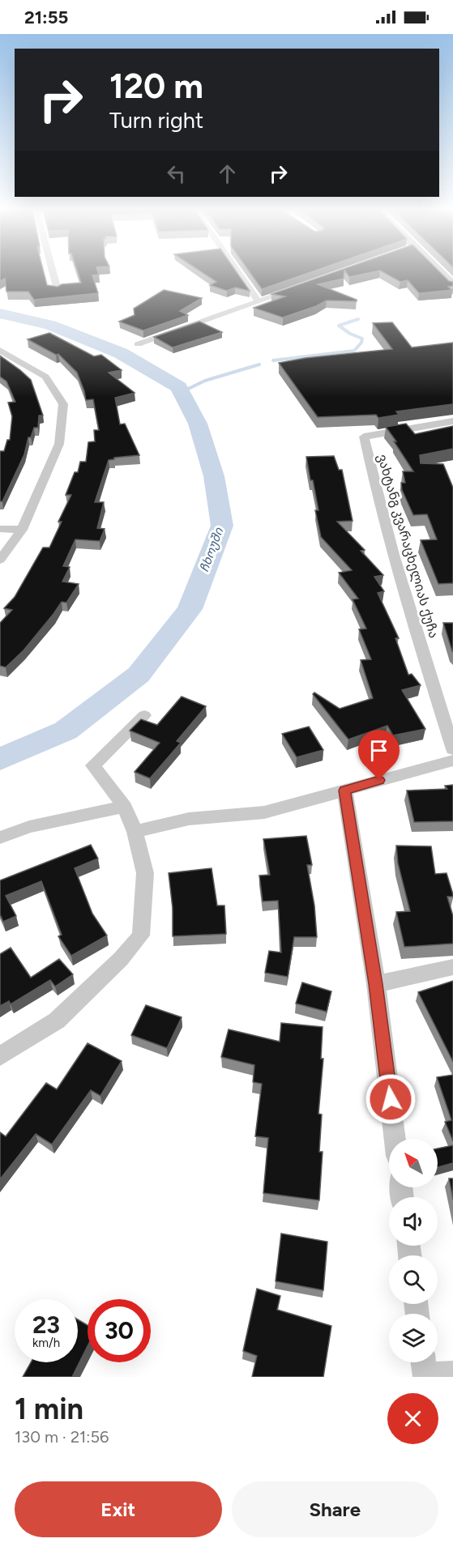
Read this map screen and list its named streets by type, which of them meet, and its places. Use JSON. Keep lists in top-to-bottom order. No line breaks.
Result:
{"streets":{"street":["ვახტანგ კვარაცხელიას ქუჩა"]},"water":["ჩხოუში"],"north":"top left","page":{"status":"21:55","turn":["120 m","Turn right"],"speed":"23 km/h","limit":"30","heading":["1 min","130 m · 21:56"],"buttons":["Exit","Share"]}}
